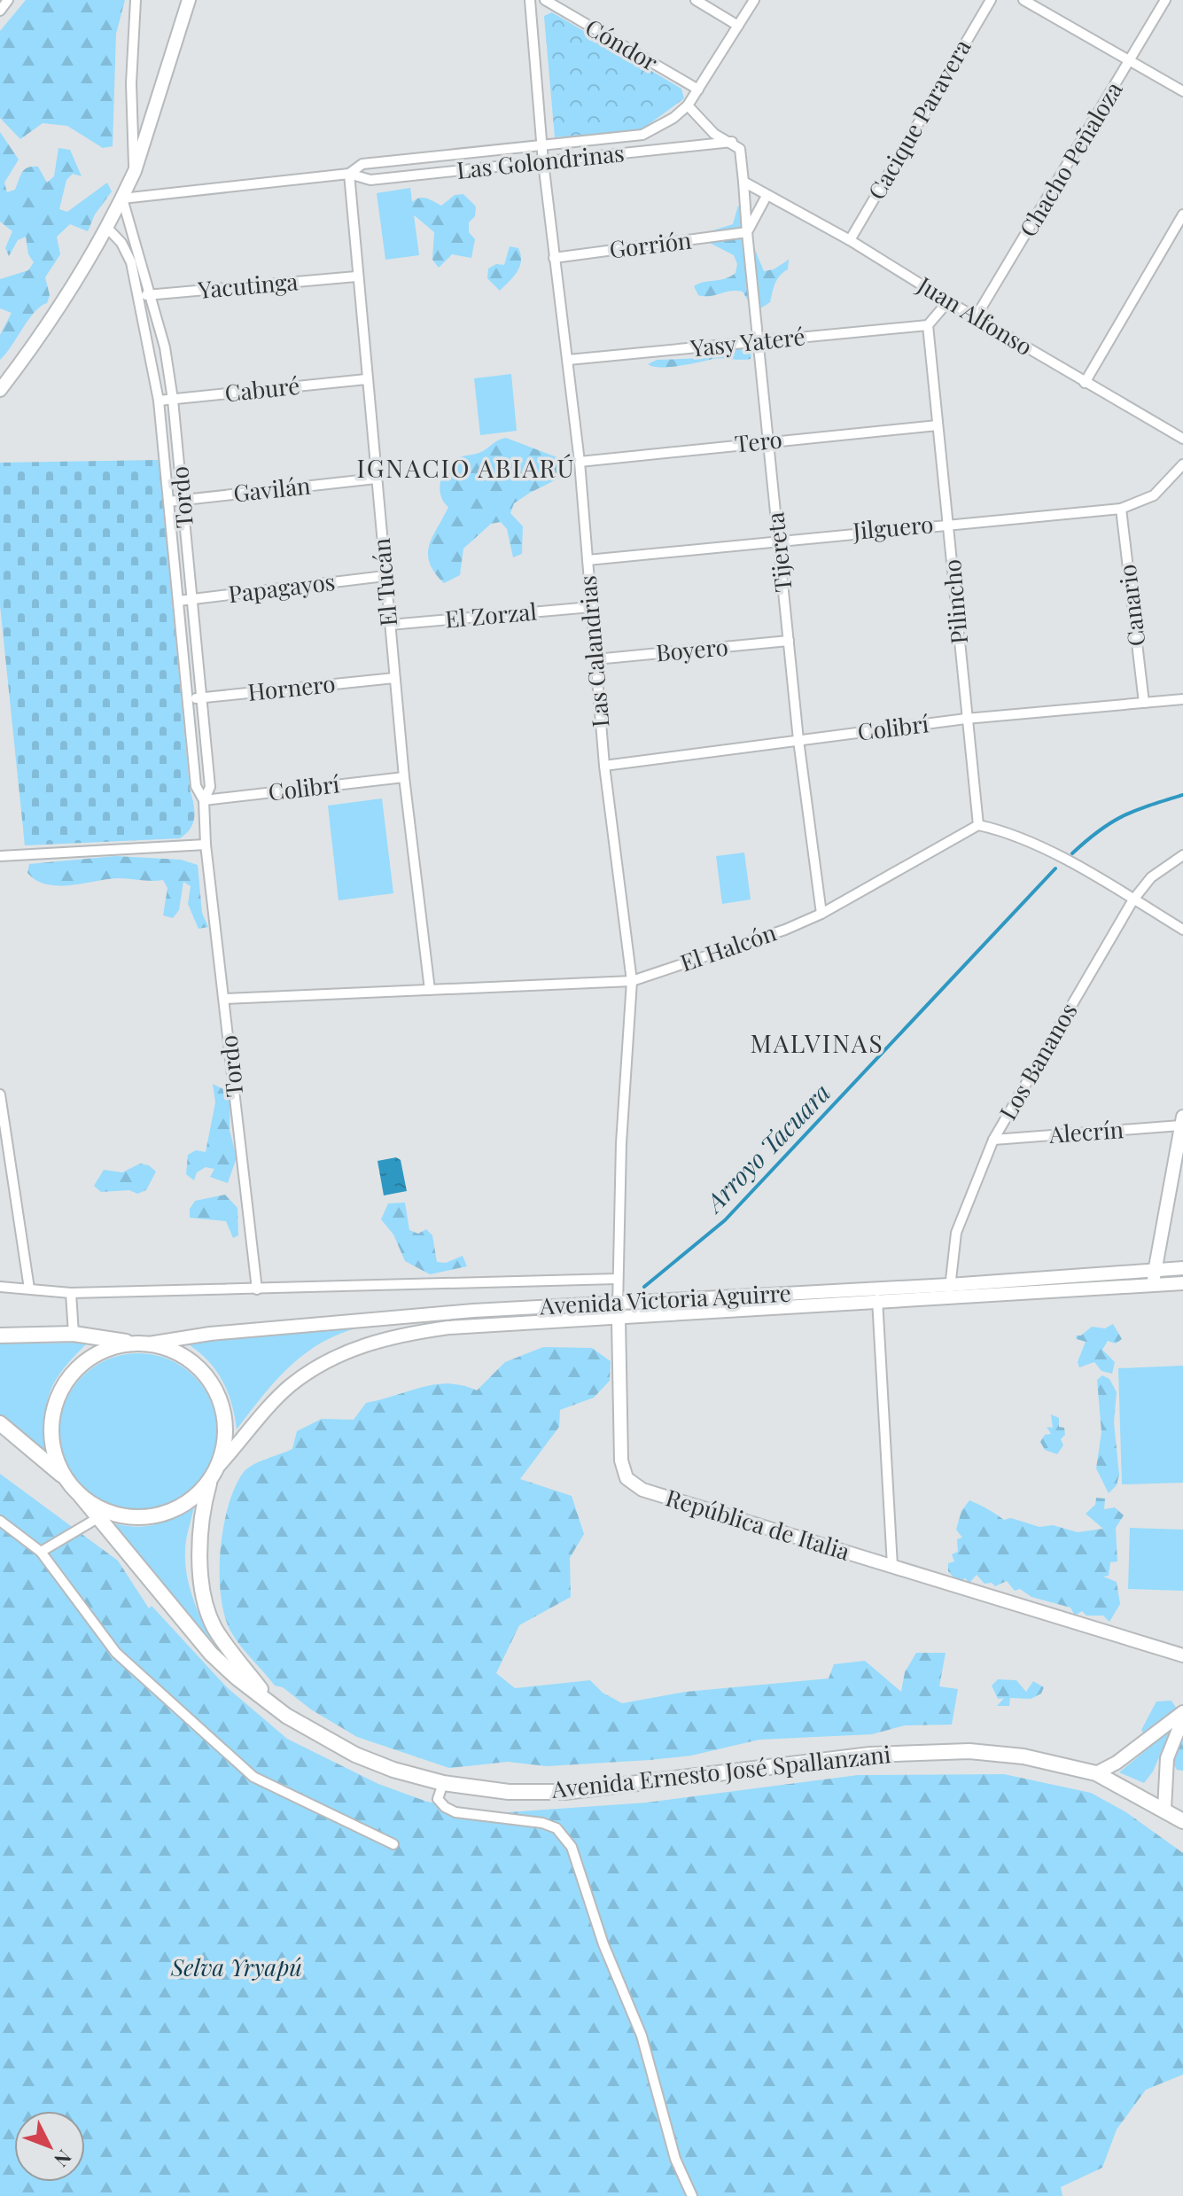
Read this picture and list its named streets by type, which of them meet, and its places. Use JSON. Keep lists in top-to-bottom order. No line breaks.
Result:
{"streets":{"highway":["Avenida Ernesto José Spallanzani"],"main road":["Avenida Victoria Aguirre","República de Italia"],"street":["Cóndor","Cacique Paravera","Chacho Peñaloza","Las Golondrinas","Gorrión","Yacutinga","Juan Alfonso","Yasy Yateré","Caburé","Tero","Gavilán","Tordo","Jilguero","Tijereta","El Tucán","Papagayos","Pilincho","Canario","El Zorzal","Boyero","Las Calandrias","Hornero","Colibrí","El Halcón","Los Bananos","Alecrín"]},"crossings":[["Cacique Paravera","Juan Alfonso"],["Chacho Peñaloza","Juan Alfonso"],["Las Golondrinas","Tordo"],["Las Golondrinas","Tijereta"],["Las Golondrinas","El Tucán"],["Las Golondrinas","Las Calandrias"],["Gorrión","Tijereta"],["Gorrión","Las Calandrias"],["Yacutinga","Tordo"],["Yacutinga","El Tucán"],["Juan Alfonso","Tijereta"],["Yasy Yateré","Tijereta"],["Yasy Yateré","Pilincho"],["Yasy Yateré","Las Calandrias"],["Caburé","Tordo"],["Caburé","El Tucán"],["Tero","Tijereta"],["Tero","Pilincho"],["Tero","Las Calandrias"],["Gavilán","Tordo"],["Gavilán","El Tucán"],["Tordo","Papagayos"],["Tordo","Hornero"],["Tordo","Colibrí"],["Tordo","El Halcón"],["Jilguero","Tijereta"],["Jilguero","Pilincho"],["Jilguero","Canario"],["Jilguero","Las Calandrias"],["Tijereta","Boyero"],["Tijereta","Colibrí"],["Tijereta","El Halcón"],["El Tucán","Papagayos"],["El Tucán","El Zorzal"],["El Tucán","Hornero"],["El Tucán","Colibrí"],["El Tucán","El Halcón"],["Pilincho","Colibrí"],["Pilincho","El Halcón"],["Canario","Colibrí"],["El Zorzal","Las Calandrias"],["Boyero","Las Calandrias"],["Las Calandrias","Colibrí"],["Las Calandrias","El Halcón"],["Las Calandrias","Avenida Victoria Aguirre"],["Las Calandrias","República de Italia"],["Los Bananos","Alecrín"],["Los Bananos","Avenida Victoria Aguirre"],["Avenida Victoria Aguirre","República de Italia"],["Avenida Victoria Aguirre","Avenida Ernesto José Spallanzani"]],"districts":["IGNACIO ABIARÚ","MALVINAS"],"water":["Arroyo Tacuara"],"parks":["Selva Yryapú"],"north":"bottom right"}
